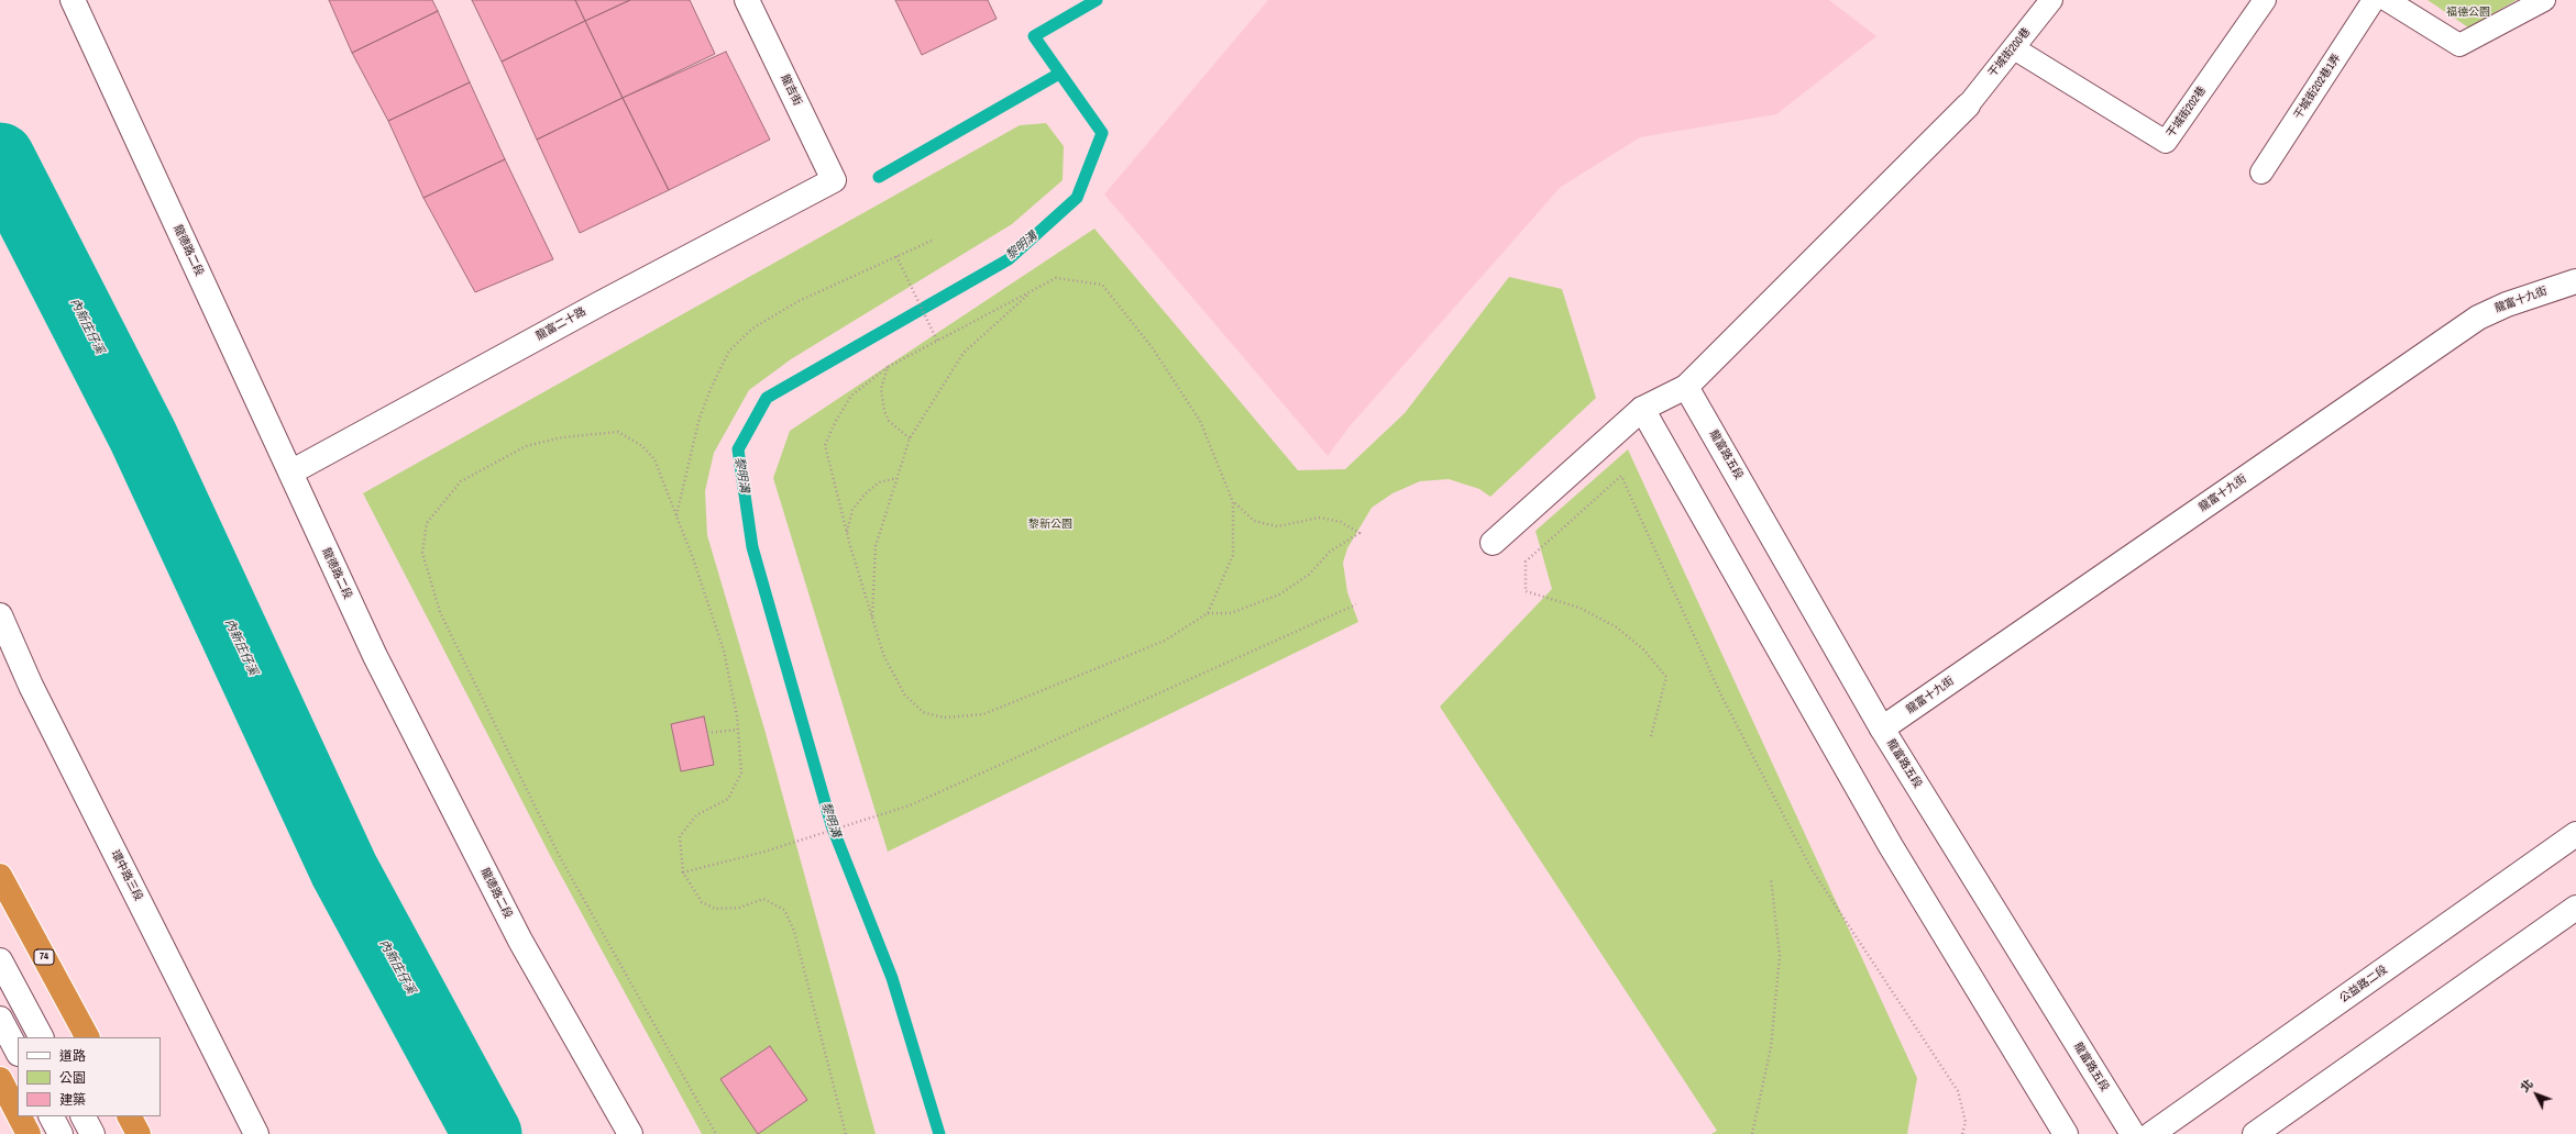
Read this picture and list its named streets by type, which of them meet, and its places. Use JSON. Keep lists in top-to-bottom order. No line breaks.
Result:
{"streets":{"highway":["74"],"street":["龍吉街","龍德路二段","龍富十九街","龍富二十路","龍富路五段","環中路三段","公益路二段"],"lane":["干城街200巷","干城街202巷1弄","干城街202巷"]},"crossings":[["干城街200巷","干城街202巷"],["龍吉街","龍富二十路"],["龍德路二段","龍富二十路"],["龍富十九街","龍富路五段"]],"water":["黎明溝","內新庄仔溪"],"parks":["福德公園","黎新公園"],"legend":["道路","公園","建築"],"north":"top left"}
